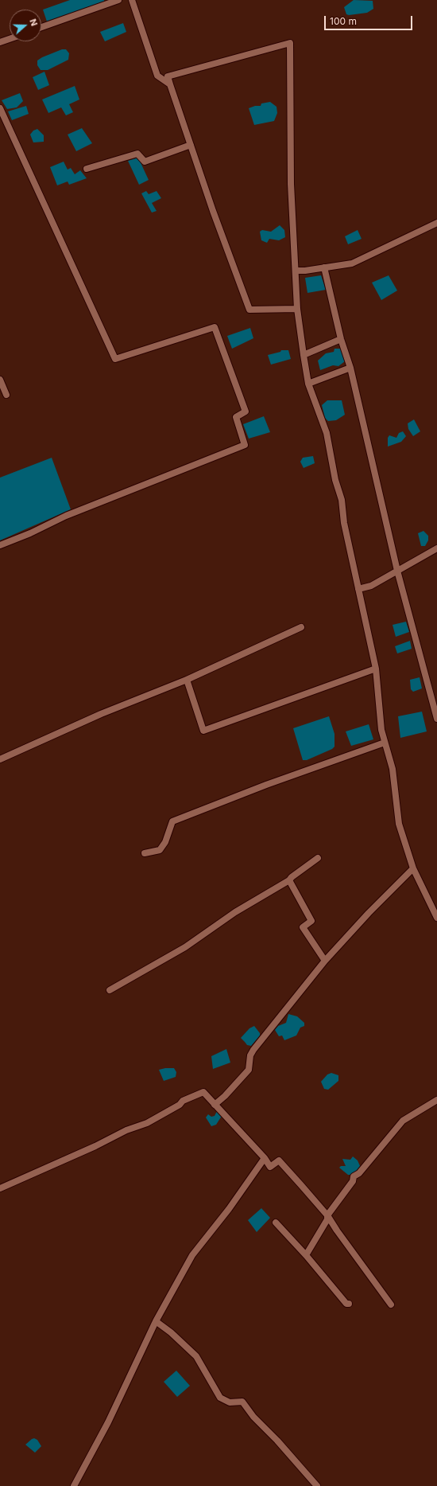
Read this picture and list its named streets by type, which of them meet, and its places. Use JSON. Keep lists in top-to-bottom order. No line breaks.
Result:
{"scale_bar":"100 m","north":"right"}
